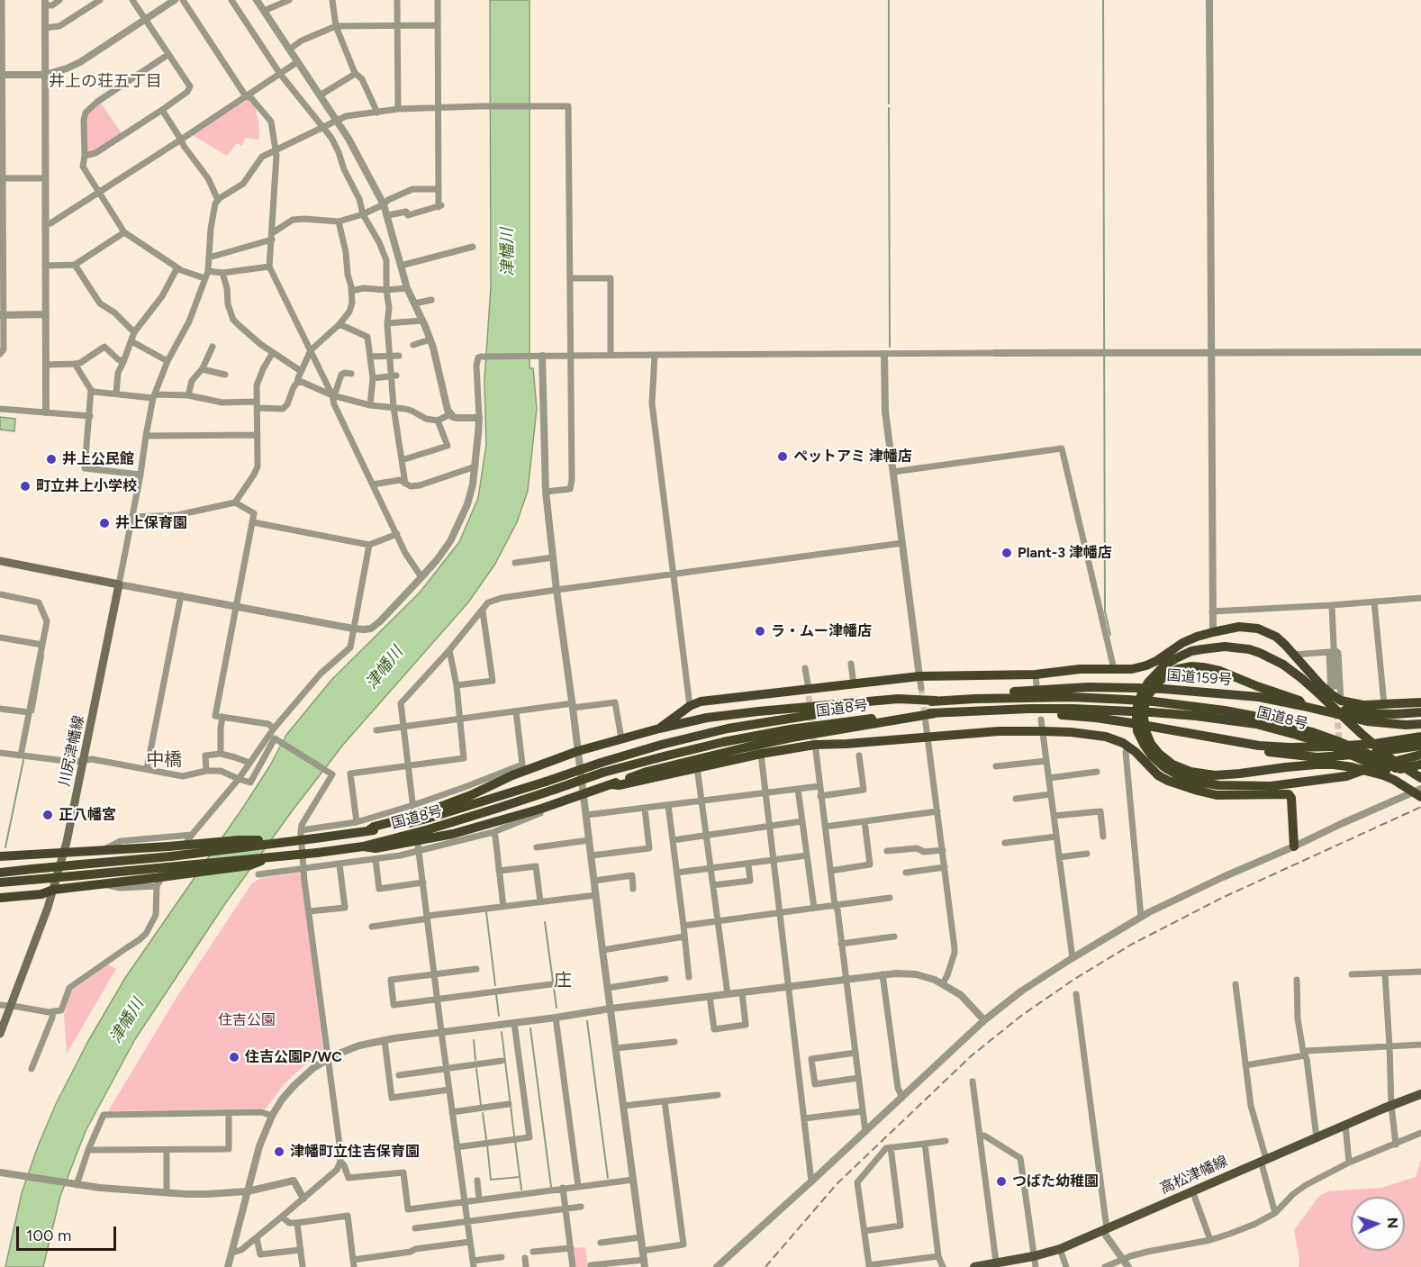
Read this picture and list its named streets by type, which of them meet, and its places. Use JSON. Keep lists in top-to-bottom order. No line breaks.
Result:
{"streets":{"highway":["国道159号","国道8号"],"main road":["川尻津幡線","高松津幡線"]},"crossings":[["国道159号","国道8号"],["国道8号","川尻津幡線"]],"districts":["井上の荘五丁目","中橋","庄"],"water":["津幡川"],"parks":["住吉公園"],"places":["ペットアミ 津幡店","井上公民館","町立井上小学校","井上保育園","Plant-3 津幡店","ラ・ムー津幡店","正八幡宮","住吉公園P/WC","津幡町立住吉保育園","つばた幼稚園"],"scale_bar":"100 m","north":"right"}
